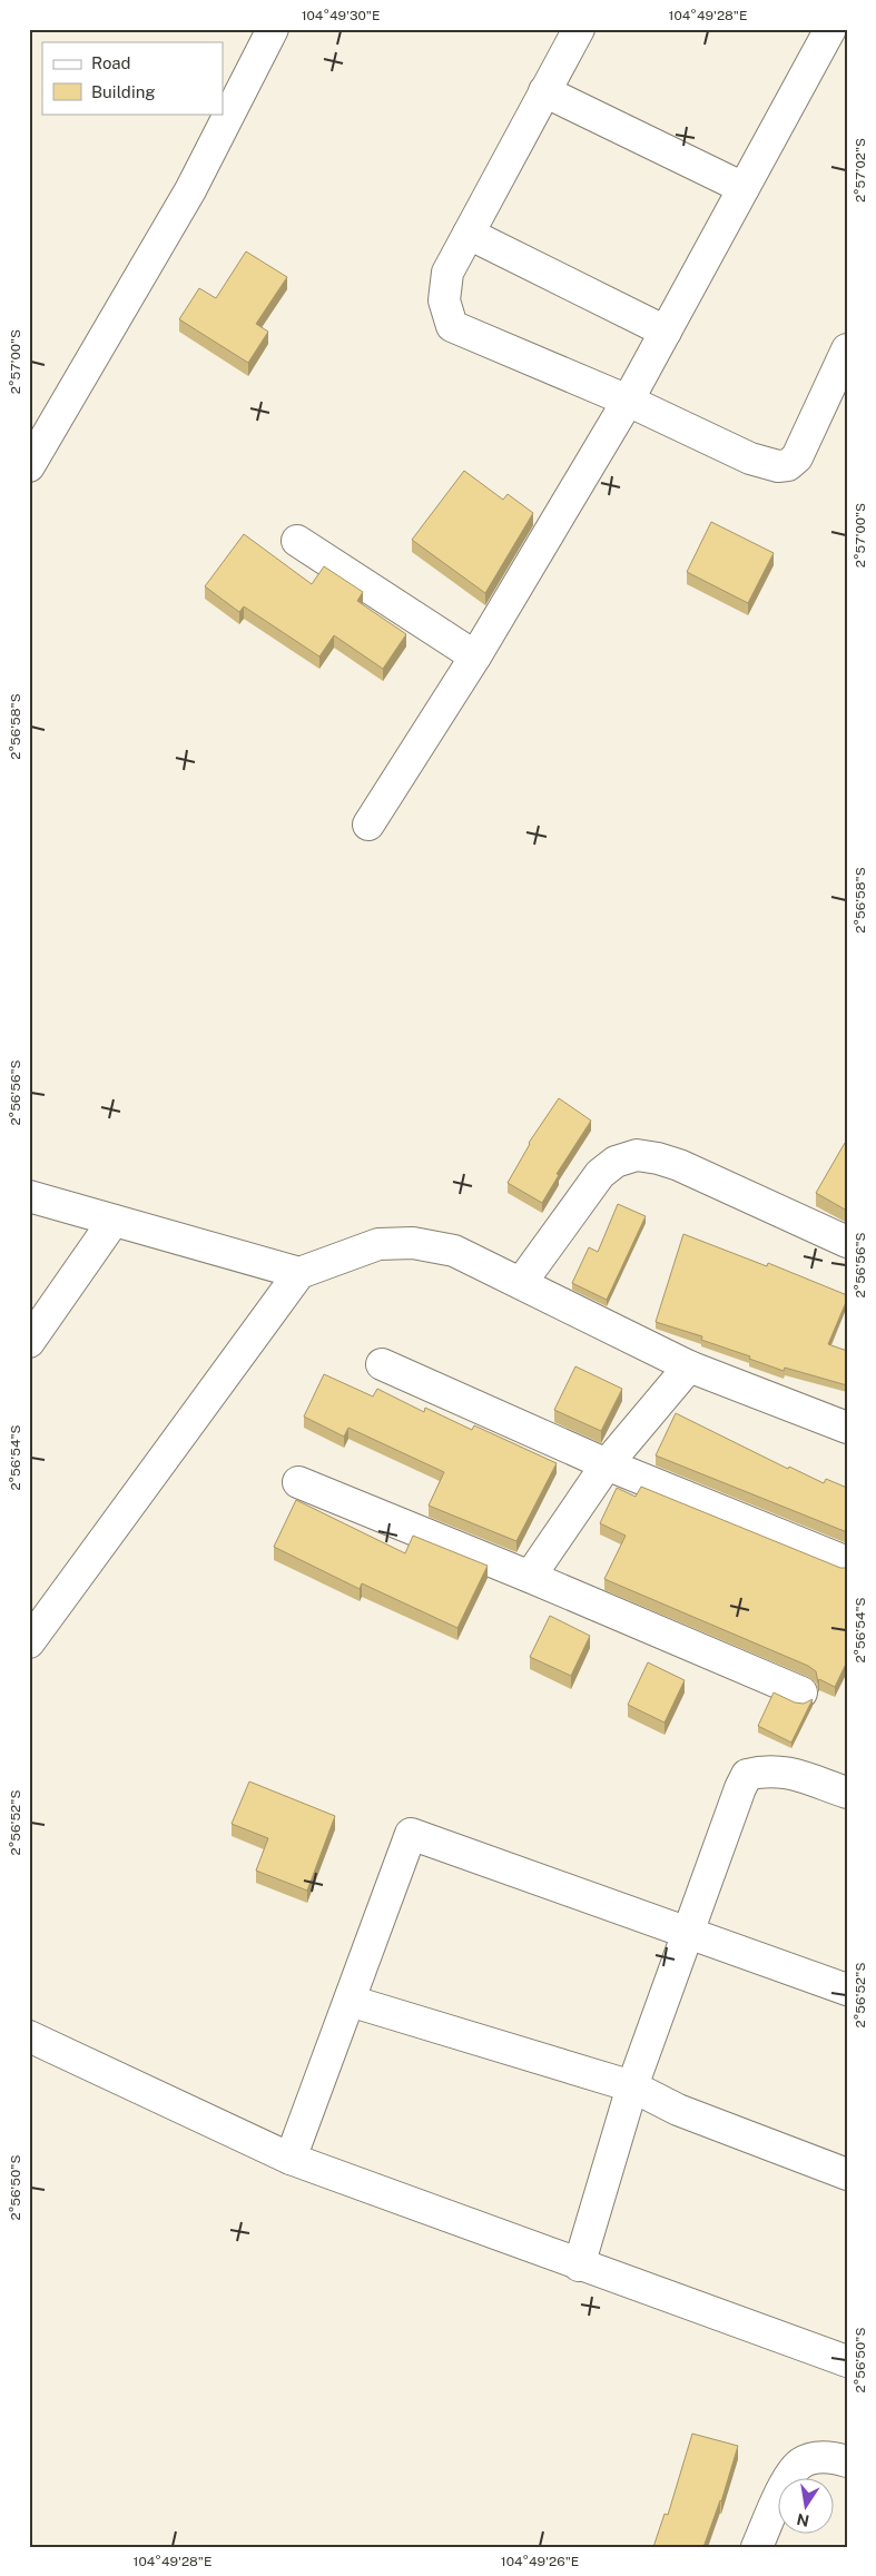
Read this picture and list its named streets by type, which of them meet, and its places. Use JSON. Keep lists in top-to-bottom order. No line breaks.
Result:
{"legend":["Road","Building"],"north":"bottom","coordinates":["104°49'30\"E","104°49'28\"E","2°57'02\"S","2°57'00\"S","2°56'58\"S","2°56'56\"S","2°56'54\"S","2°56'52\"S","2°56'50\"S","104°49'26\"E"]}
